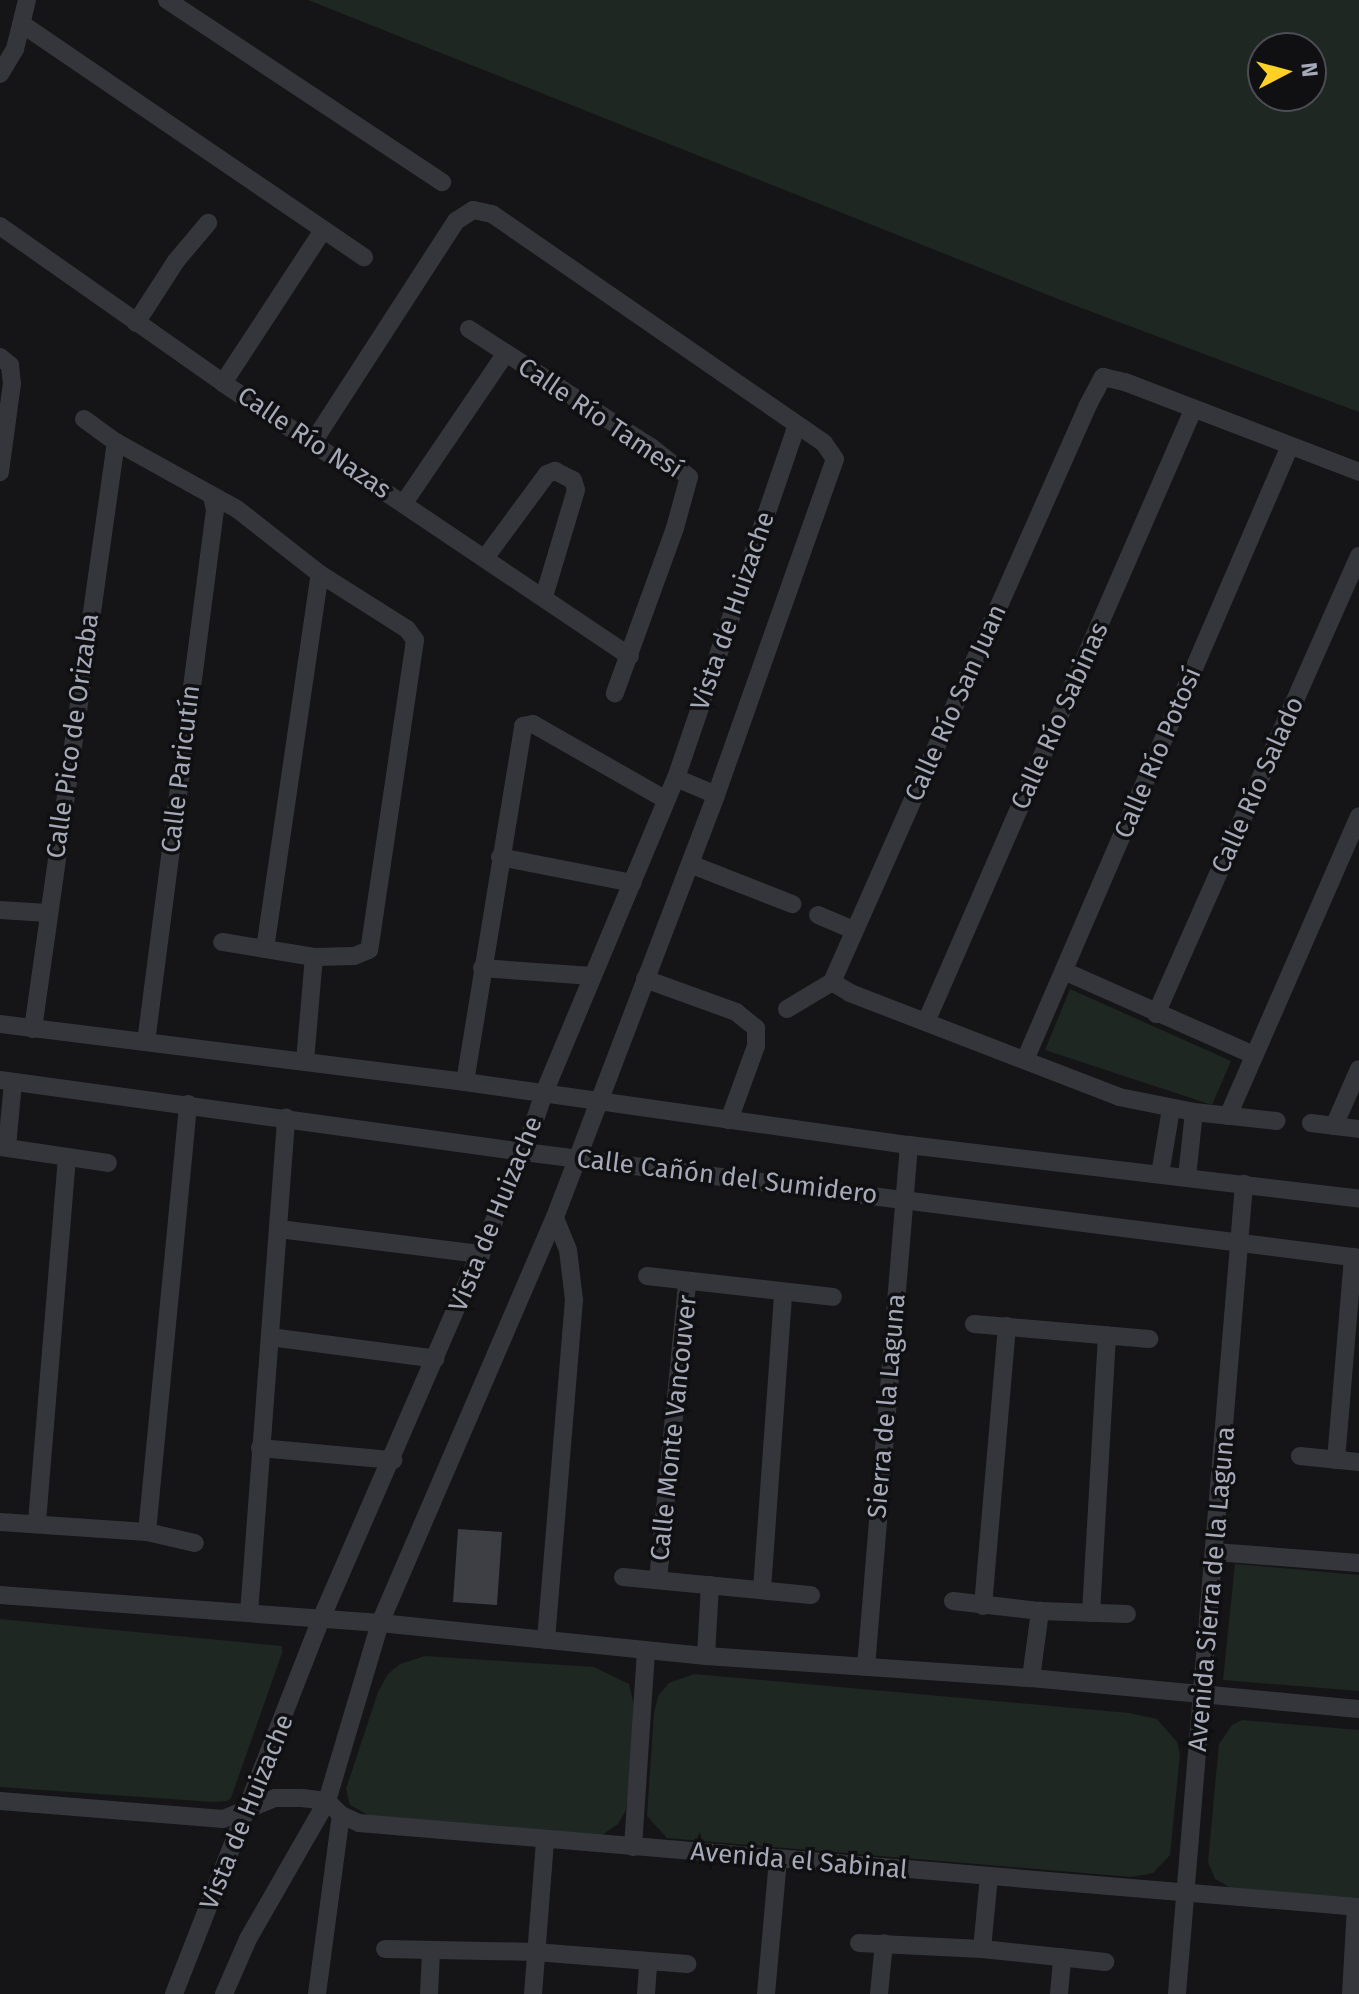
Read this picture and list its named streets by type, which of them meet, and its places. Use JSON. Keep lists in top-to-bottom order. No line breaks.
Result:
{"streets":{"street":["Calle Río Tamesí","Calle Río Nazas","Vista de Huizache","Calle Río San Juan","Calle Río Sabinas","Calle Pico de Orizaba","Calle Río Potosí","Calle Paricutín","Calle Río Salado","Calle Cañón del Sumidero","Sierra de la Laguna","Calle Monte Vancouver","Avenida Sierra de la Laguna","Avenida el Sabinal"]},"crossings":[["Calle Río Tamesí","Calle Río Nazas"],["Vista de Huizache","Calle Cañón del Sumidero"],["Calle Río San Juan","Calle Río Sabinas"],["Calle Pico de Orizaba","Calle Cañón del Sumidero"],["Calle Paricutín","Calle Cañón del Sumidero"],["Calle Cañón del Sumidero","Sierra de la Laguna"],["Calle Cañón del Sumidero","Avenida Sierra de la Laguna"],["Avenida Sierra de la Laguna","Avenida el Sabinal"]],"north":"right"}
